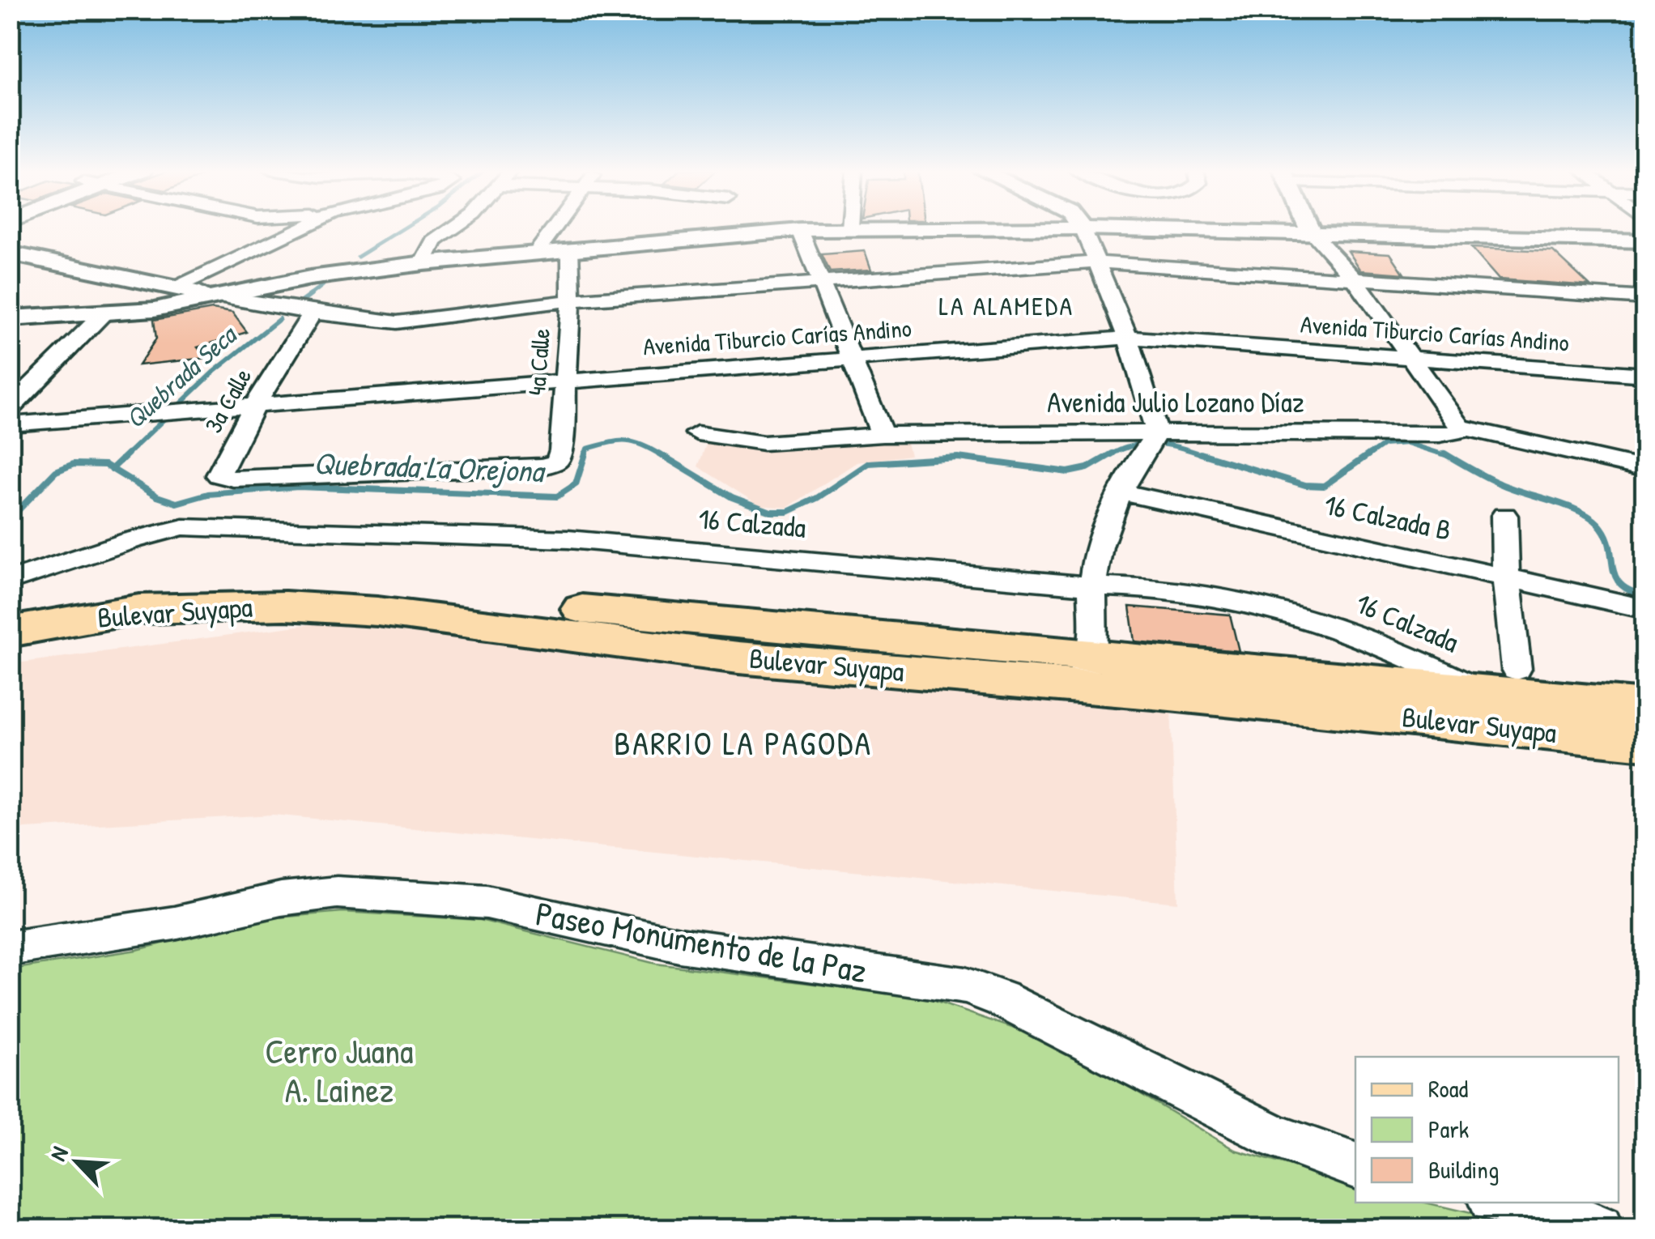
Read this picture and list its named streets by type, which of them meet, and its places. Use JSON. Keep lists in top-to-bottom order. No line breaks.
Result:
{"streets":{"main road":["Bulevar Suyapa"],"street":["Avenida Tiburcio Carías Andino","4a Calle","3a Calle","Avenida Julio Lozano Díaz","16 Calzada B","16 Calzada","Paseo Monumento de la Paz"]},"crossings":[["Avenida Tiburcio Carías Andino","4a Calle"],["Avenida Tiburcio Carías Andino","3a Calle"],["4a Calle","3a Calle"],["16 Calzada","Bulevar Suyapa"]],"districts":["LA ALAMEDA","BARRIO LA PAGODA"],"water":["Quebrada Seca","Quebrada La Orejona"],"parks":["Cerro Juana A. Lainez"],"legend":["Road","Park","Building"],"north":"top left"}
